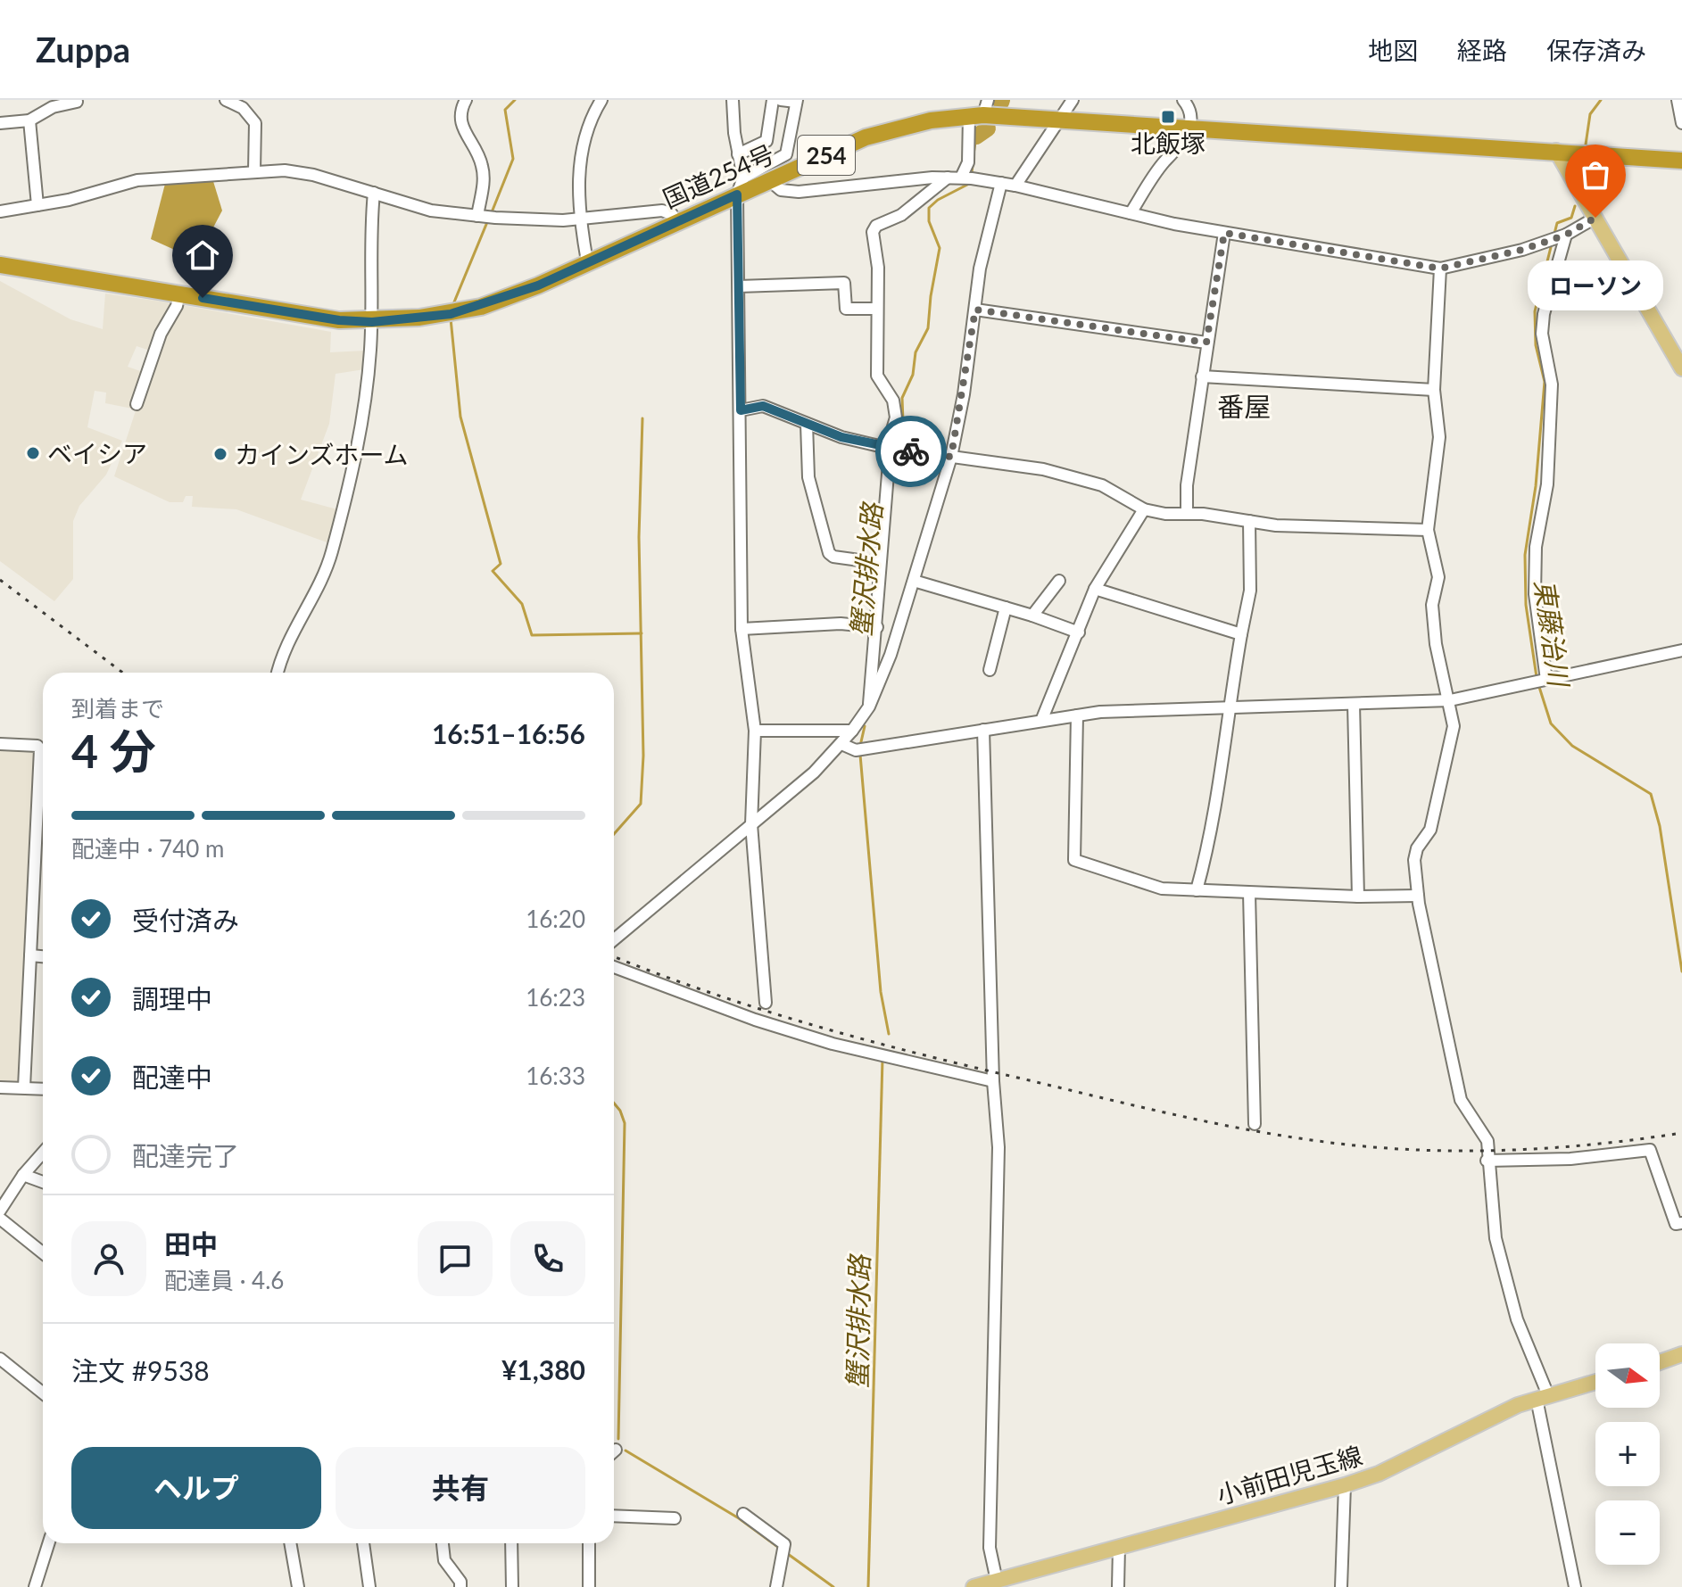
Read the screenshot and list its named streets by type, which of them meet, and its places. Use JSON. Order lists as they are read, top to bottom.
{
  "streets": {
    "highway": ["254", "国道254号"],
    "main road": ["小前田児玉線"]
  },
  "districts": ["番屋"],
  "water": ["蟹沢排水路", "東藤治川"],
  "places": {
    "transit": ["北飯塚"],
    "other": ["ローソン", "ベイシア", "カインズホーム"]
  },
  "north": "right",
  "page": {
    "header": "Zuppa",
    "nav": ["地図", "経路", "保存済み"],
    "bubble": "ローソン",
    "heading": ["4 分", "到着まで", "16:51–16:56"],
    "panel": [
      "田中",
      "配達員 · 4.6",
      "注文 #9538",
      "¥1,380"
    ],
    "bar": "配達中 · 740 m",
    "list": [
      ["受付済み", "16:20"],
      ["調理中", "16:23"],
      ["配達中", "16:33"],
      "配達完了"
    ],
    "map_buttons": ["+", "−"],
    "buttons": ["ヘルプ", "共有"]
  }
}
